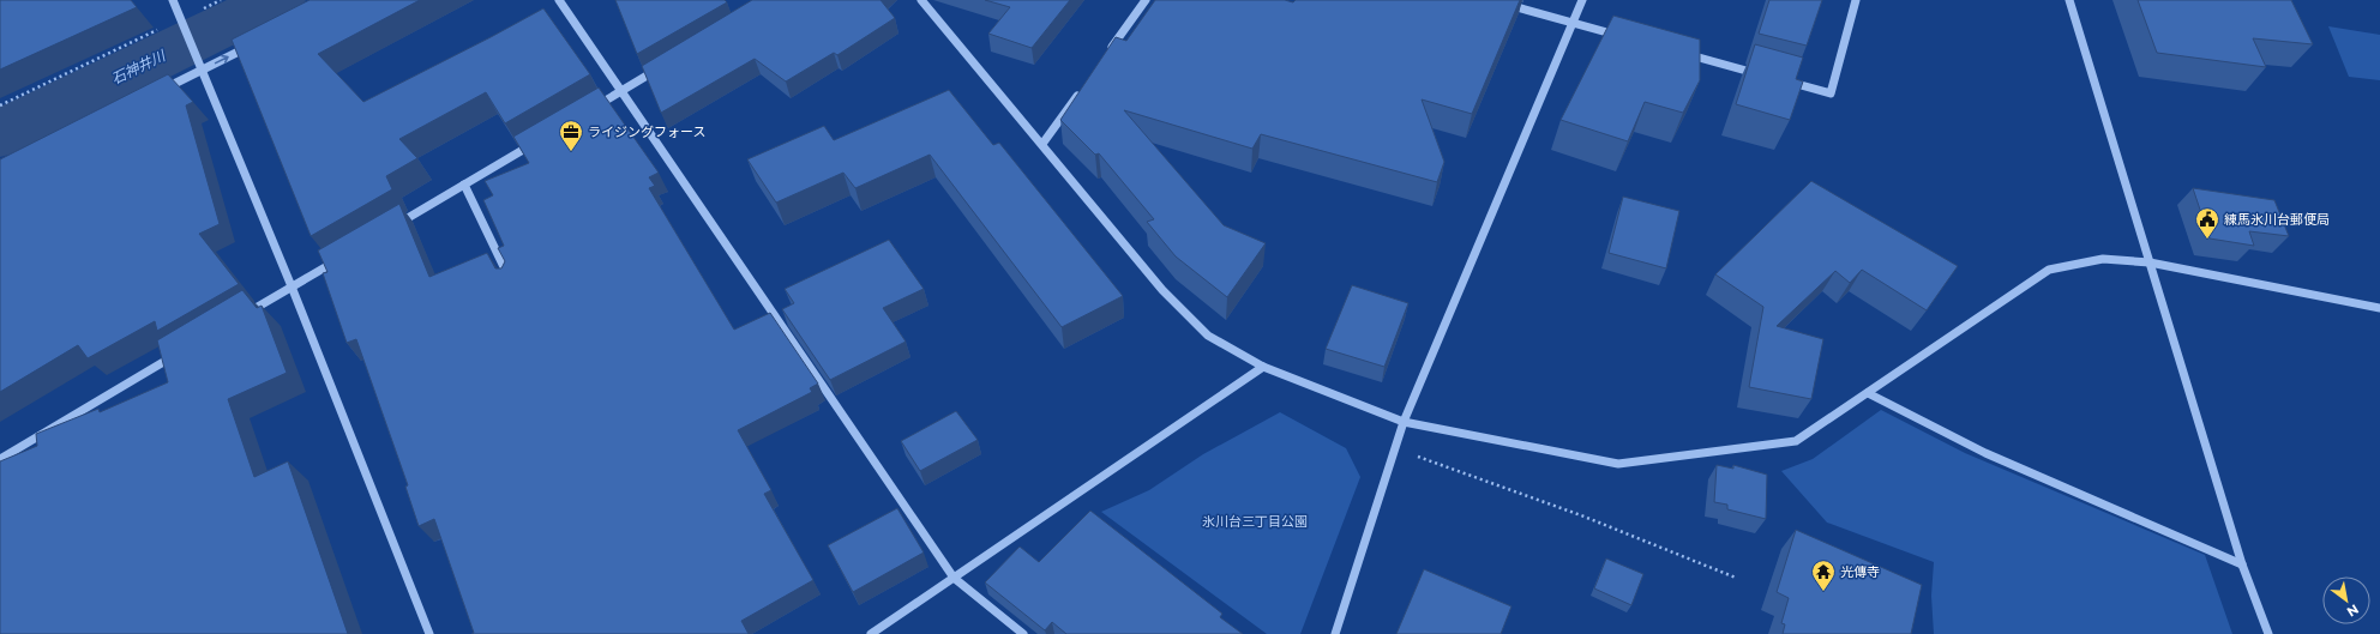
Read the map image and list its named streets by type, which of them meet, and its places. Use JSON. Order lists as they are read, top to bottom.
{
  "water": ["石神井川"],
  "parks": ["氷川台三丁目公園"],
  "places": {
    "office": ["ライジングフォース"],
    "public building": ["練馬氷川台郵便局"],
    "temple": ["光傳寺"]
  },
  "north": "bottom right"
}
